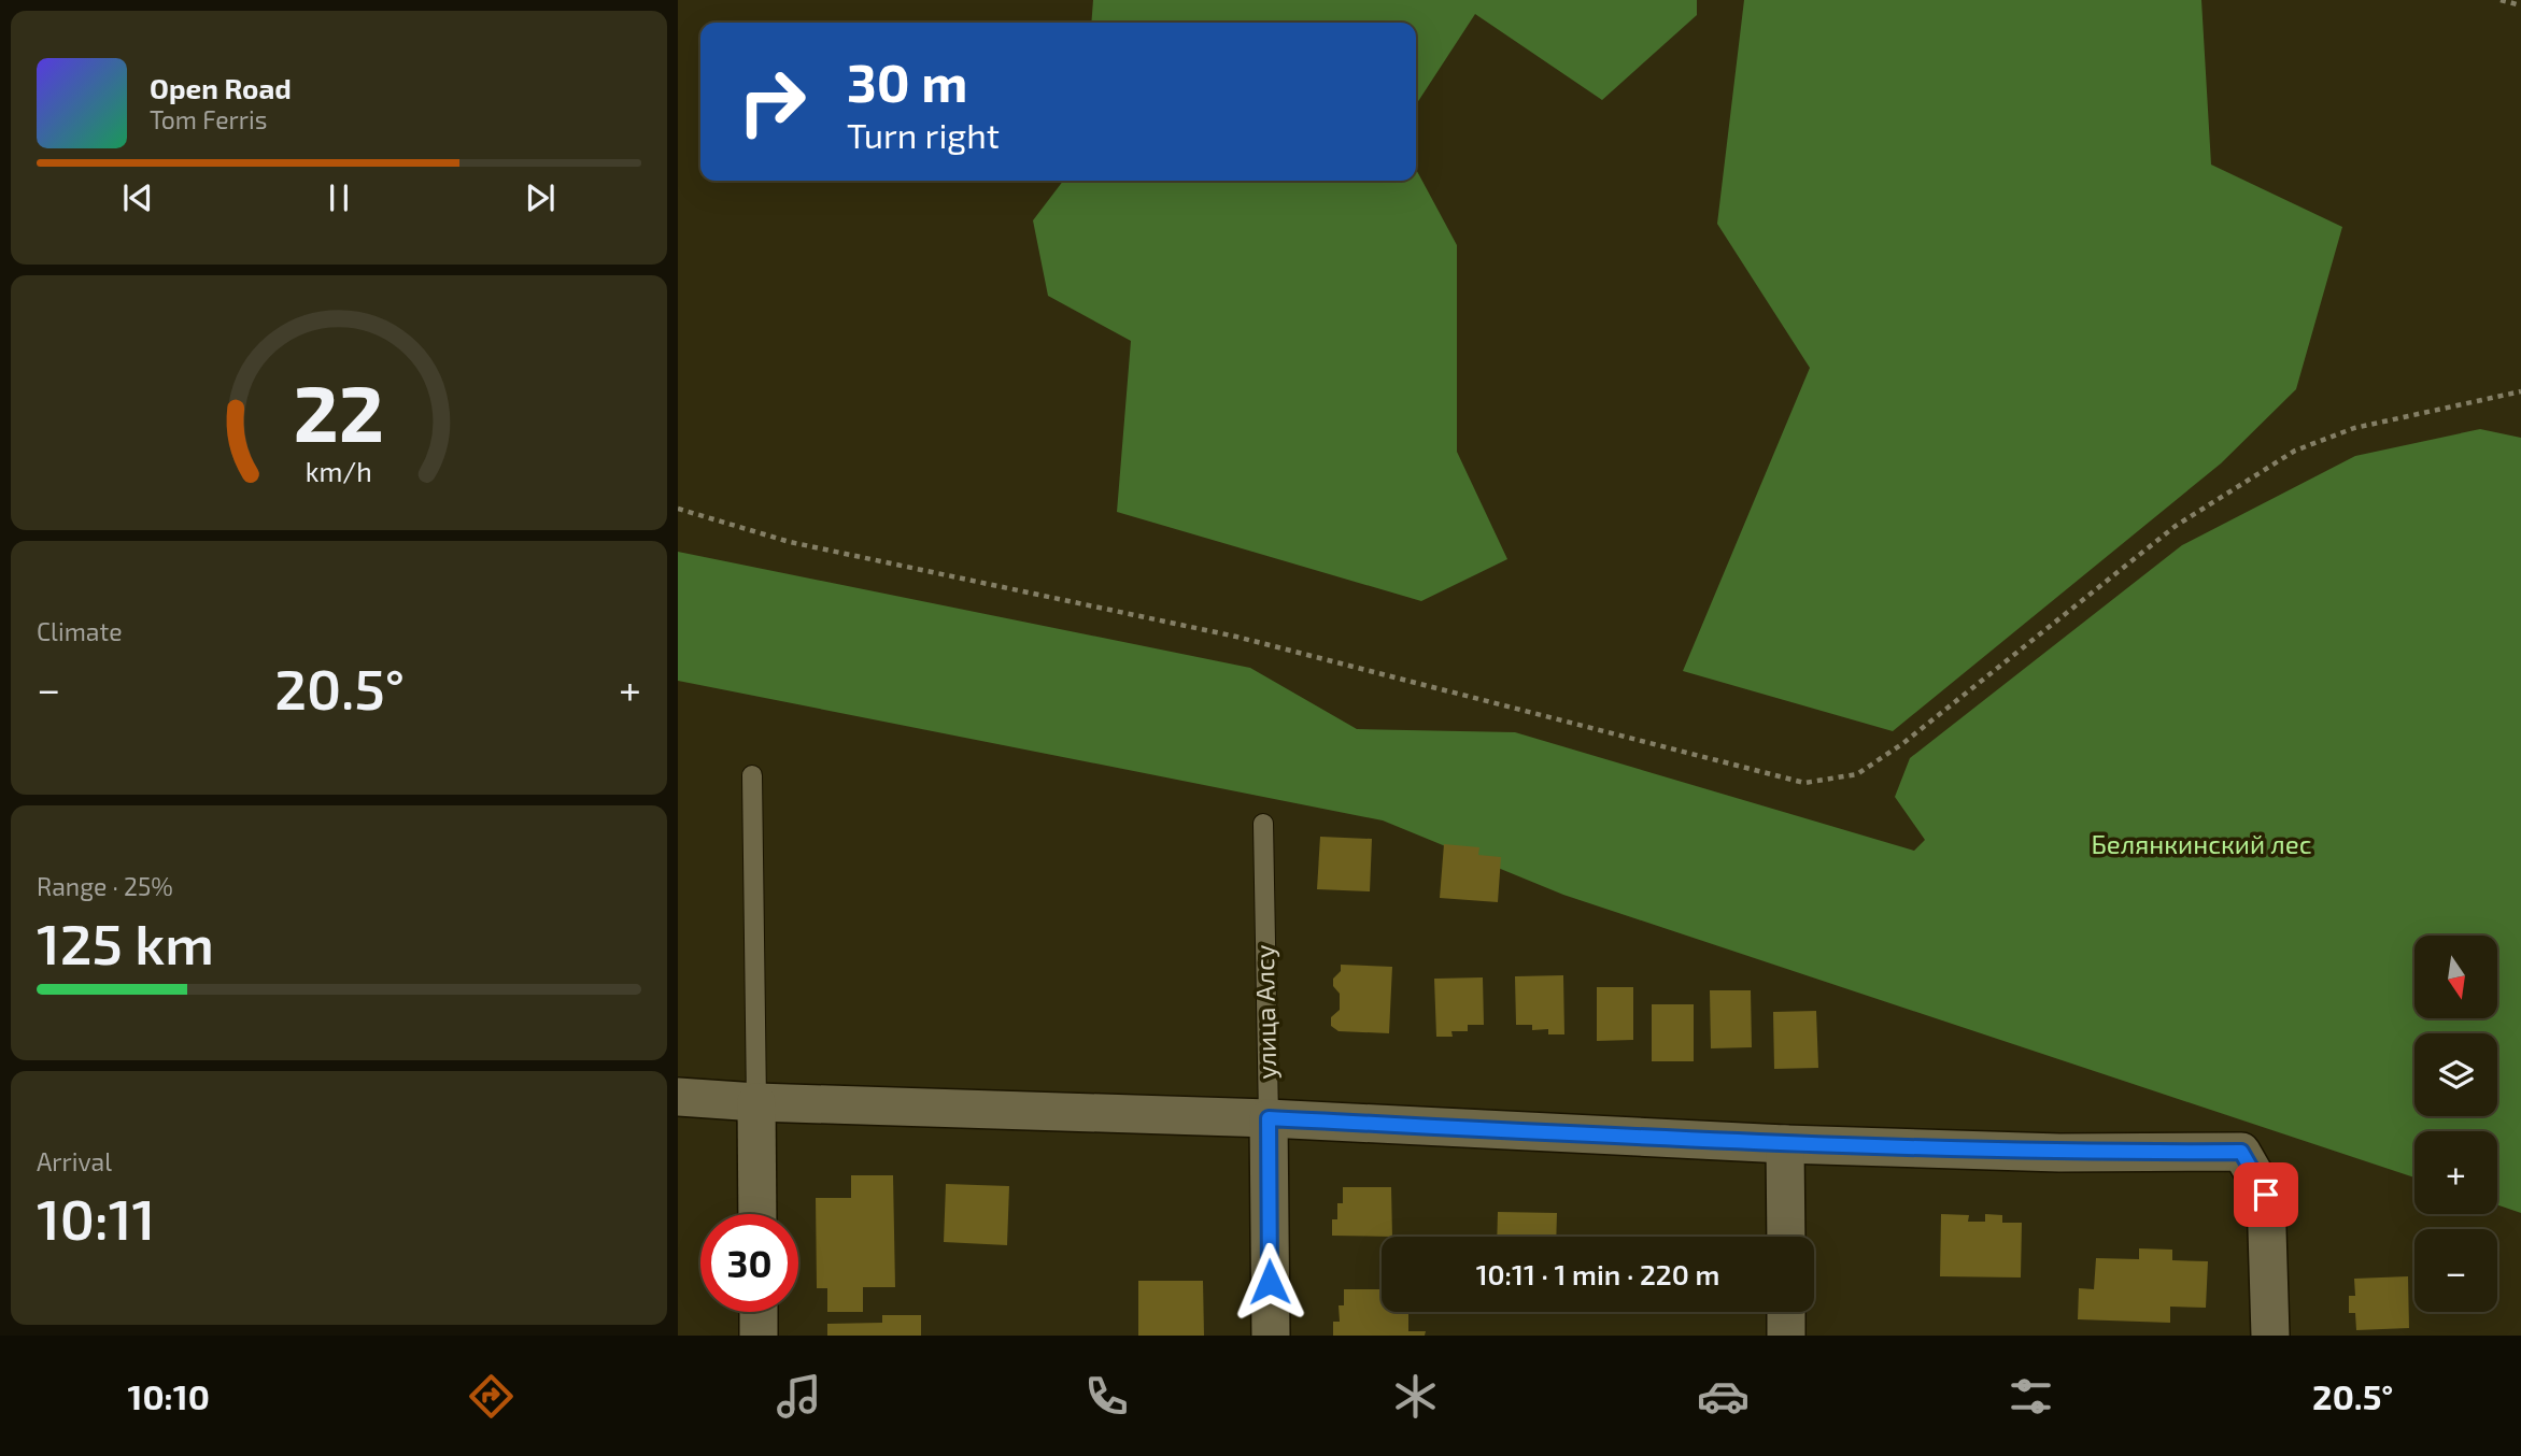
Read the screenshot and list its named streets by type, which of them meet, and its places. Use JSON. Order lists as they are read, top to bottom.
{
  "streets": {
    "street": ["улица Алсу"]
  },
  "parks": ["Белянкинский лес"],
  "north": "bottom",
  "page": {
    "turn": ["30 m", "Turn right"],
    "song": ["Open Road", "Tom Ferris"],
    "tile": [
      "Climate",
      ["Range · 25%", "125 km"],
      ["Arrival", "10:11"]
    ],
    "heat": ["−", "20.5°", "+"],
    "map_buttons": ["+", "−"],
    "limit": "30",
    "trip": "10:11 · 1 min · 220 m",
    "tabs": ["10:10", "20.5°"],
    "gauge": ["22", "km/h"]
  }
}
